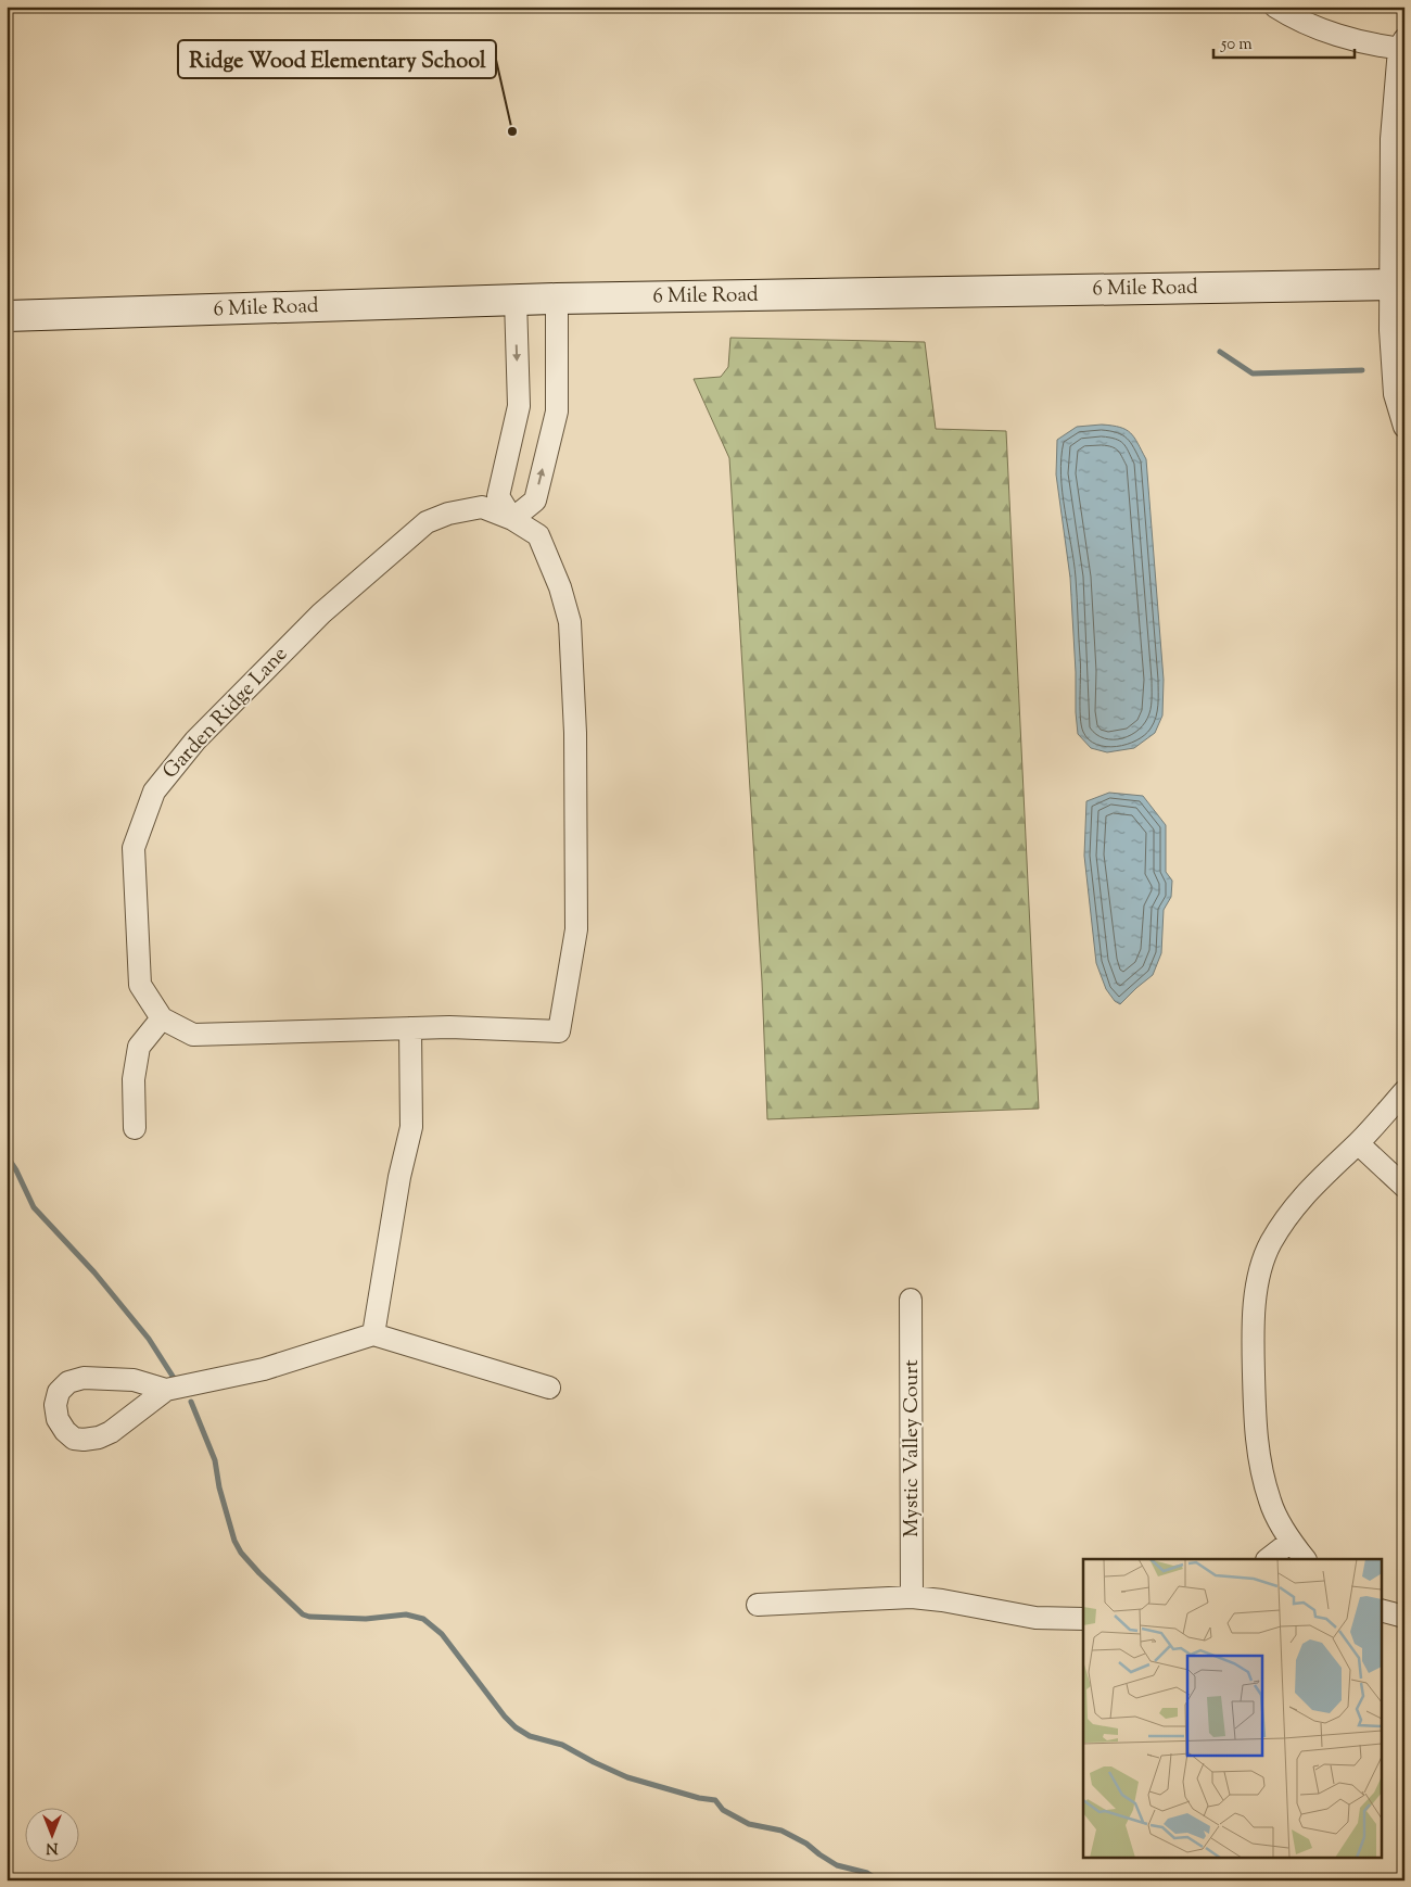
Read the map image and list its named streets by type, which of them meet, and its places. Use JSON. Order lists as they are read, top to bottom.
{
  "streets": {
    "street": ["6 Mile Road", "Garden Ridge Lane", "Mystic Valley Court"]
  },
  "places": ["Ridge Wood Elementary School"],
  "scale_bar": "50 m",
  "north": "bottom"
}
